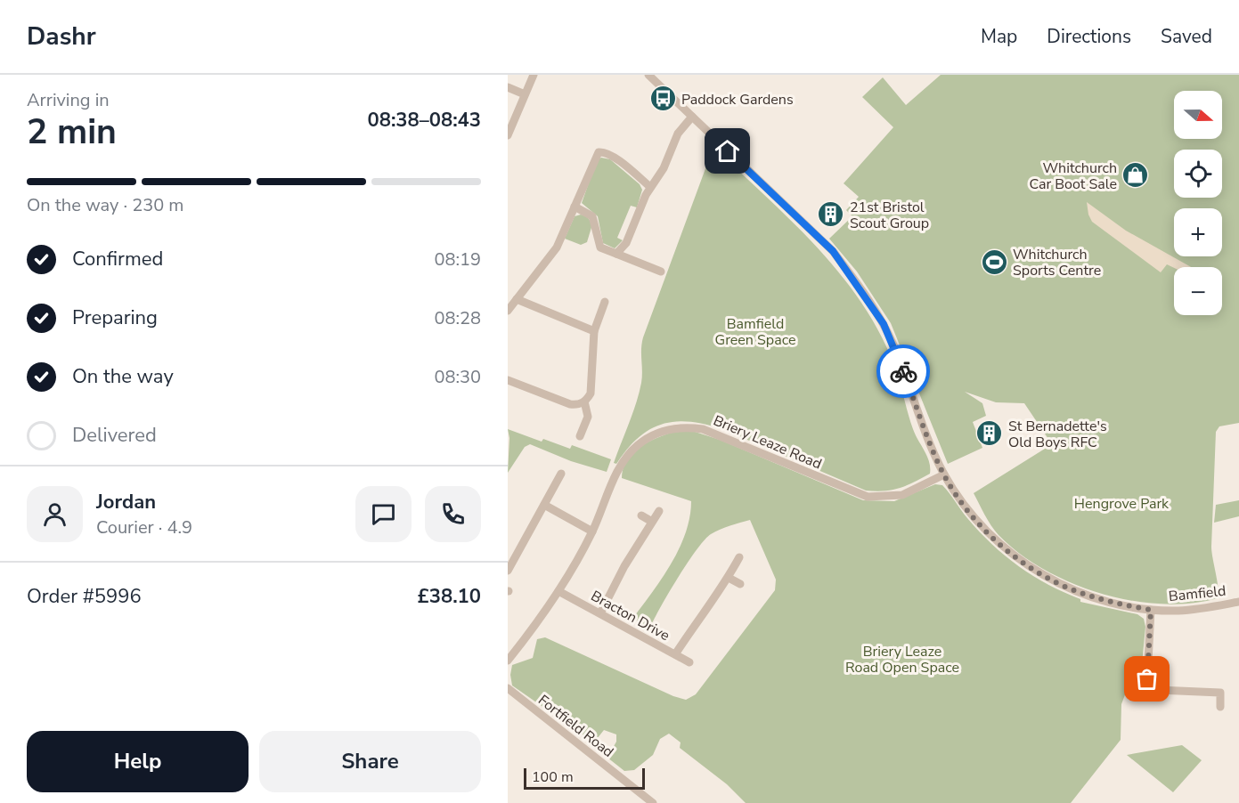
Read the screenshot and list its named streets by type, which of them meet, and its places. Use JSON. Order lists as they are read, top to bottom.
{
  "streets": {
    "street": [
      "Briery Leaze Road",
      "Bamfield",
      "Bracton Drive",
      "Fortfield Road"
    ]
  },
  "crossings": [
    ["Briery Leaze Road", "Bamfield"],
    ["Briery Leaze Road", "Bracton Drive"]
  ],
  "parks": ["Bamfield Green Space", "Hengrove Park", "Briery Leaze Road Open Space"],
  "places": {
    "bus stop": ["Paddock Gardens"],
    "shop": ["Whitchurch Car Boot Sale"],
    "building": ["21st Bristol Scout Group", "St Bernadette's Old Boys RFC"],
    "sports": ["Whitchurch Sports Centre"]
  },
  "scale_bar": "100 m",
  "north": "right",
  "page": {
    "header": "Dashr",
    "nav": ["Map", "Directions", "Saved"],
    "heading": ["2 min", "Arriving in", "08:38–08:43"],
    "panel": [
      "Jordan",
      "Courier · 4.9",
      "Order #5996",
      "£38.10"
    ],
    "map_buttons": ["+", "−"],
    "bar": "On the way · 230 m",
    "list": [
      ["Confirmed", "08:19"],
      ["Preparing", "08:28"],
      ["On the way", "08:30"],
      "Delivered"
    ],
    "buttons": ["Help", "Share"],
    "scale": "100 m"
  }
}
